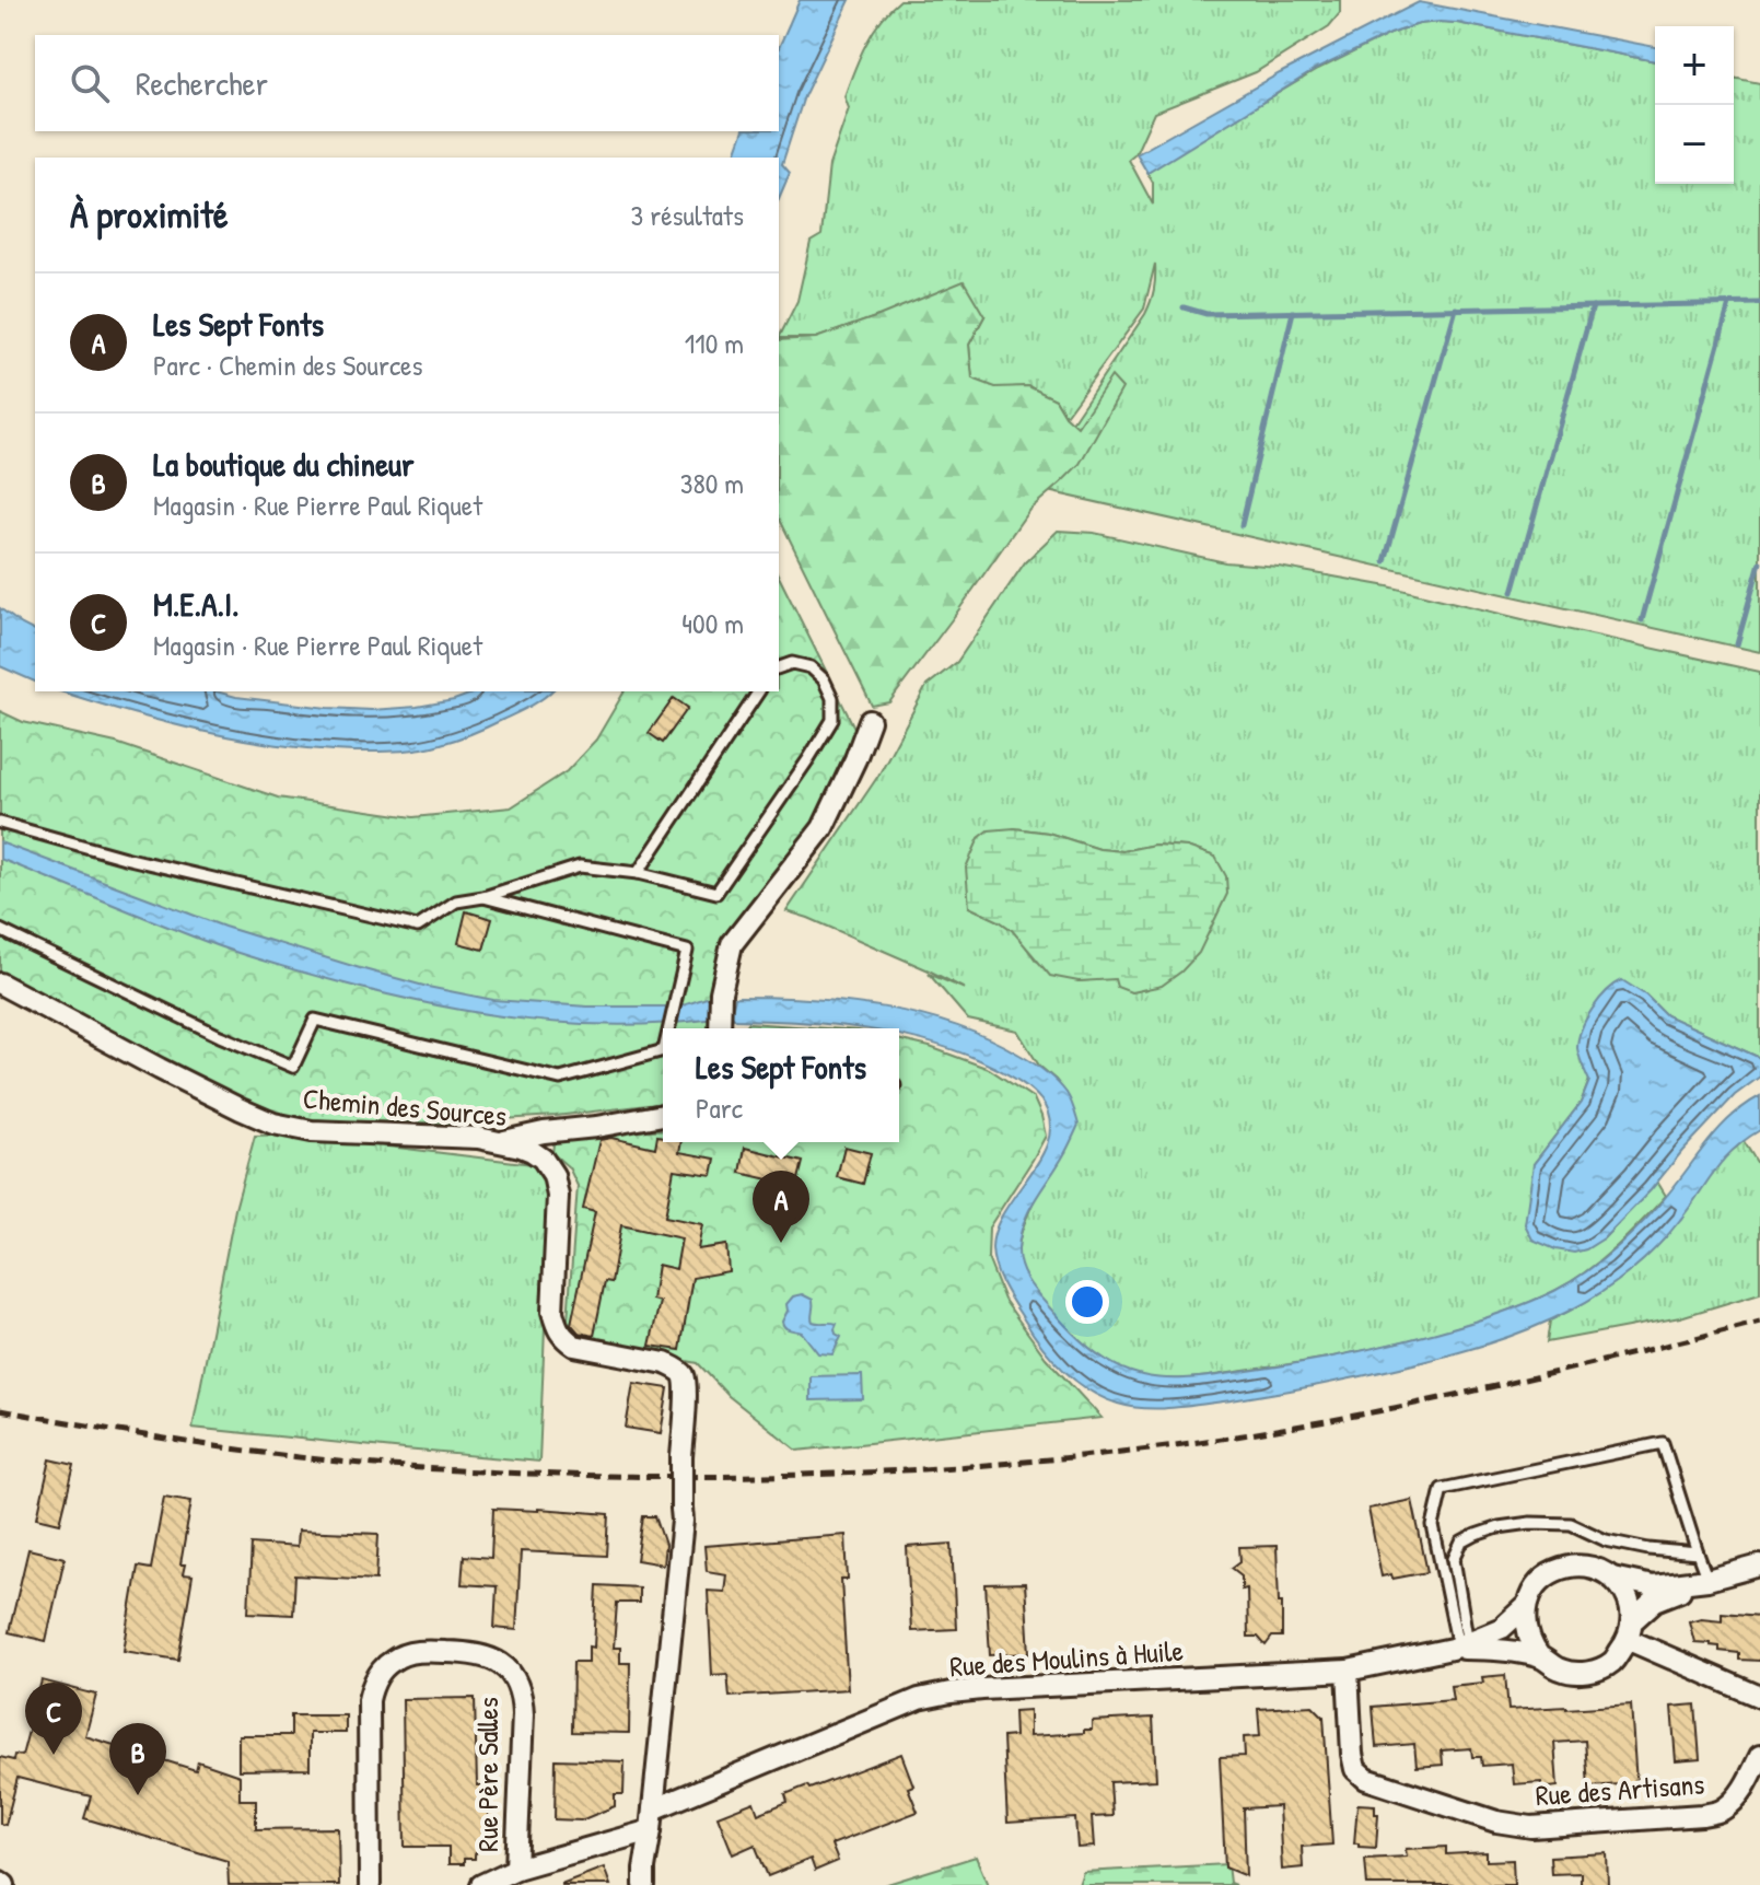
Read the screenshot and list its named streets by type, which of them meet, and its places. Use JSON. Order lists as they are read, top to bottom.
{
  "streets": {
    "street": [
      "Chemin des Sources",
      "Rue des Moulins à Huile",
      "Rue Père Salles",
      "Rue des Artisans"
    ]
  },
  "crossings": [
    ["Chemin des Sources", "Rue des Moulins à Huile"],
    ["Rue des Moulins à Huile", "Rue des Artisans"]
  ],
  "page": {
    "map_buttons": ["+", "−"],
    "search": "Rechercher",
    "heading": ["À proximité", "3 résultats"],
    "list": [
      {
        "mark": "A",
        "name": "Les Sept Fonts",
        "note": "Parc · Chemin des Sources",
        "value": "110 m"
      },
      {
        "mark": "B",
        "name": "La boutique du chineur",
        "note": "Magasin · Rue Pierre Paul Riquet",
        "value": "380 m"
      },
      {
        "mark": "C",
        "name": "M.E.A.I.",
        "note": "Magasin · Rue Pierre Paul Riquet",
        "value": "400 m"
      }
    ],
    "popup": ["Les Sept Fonts", "Parc"],
    "pins": ["A", "C", "B"]
  }
}
